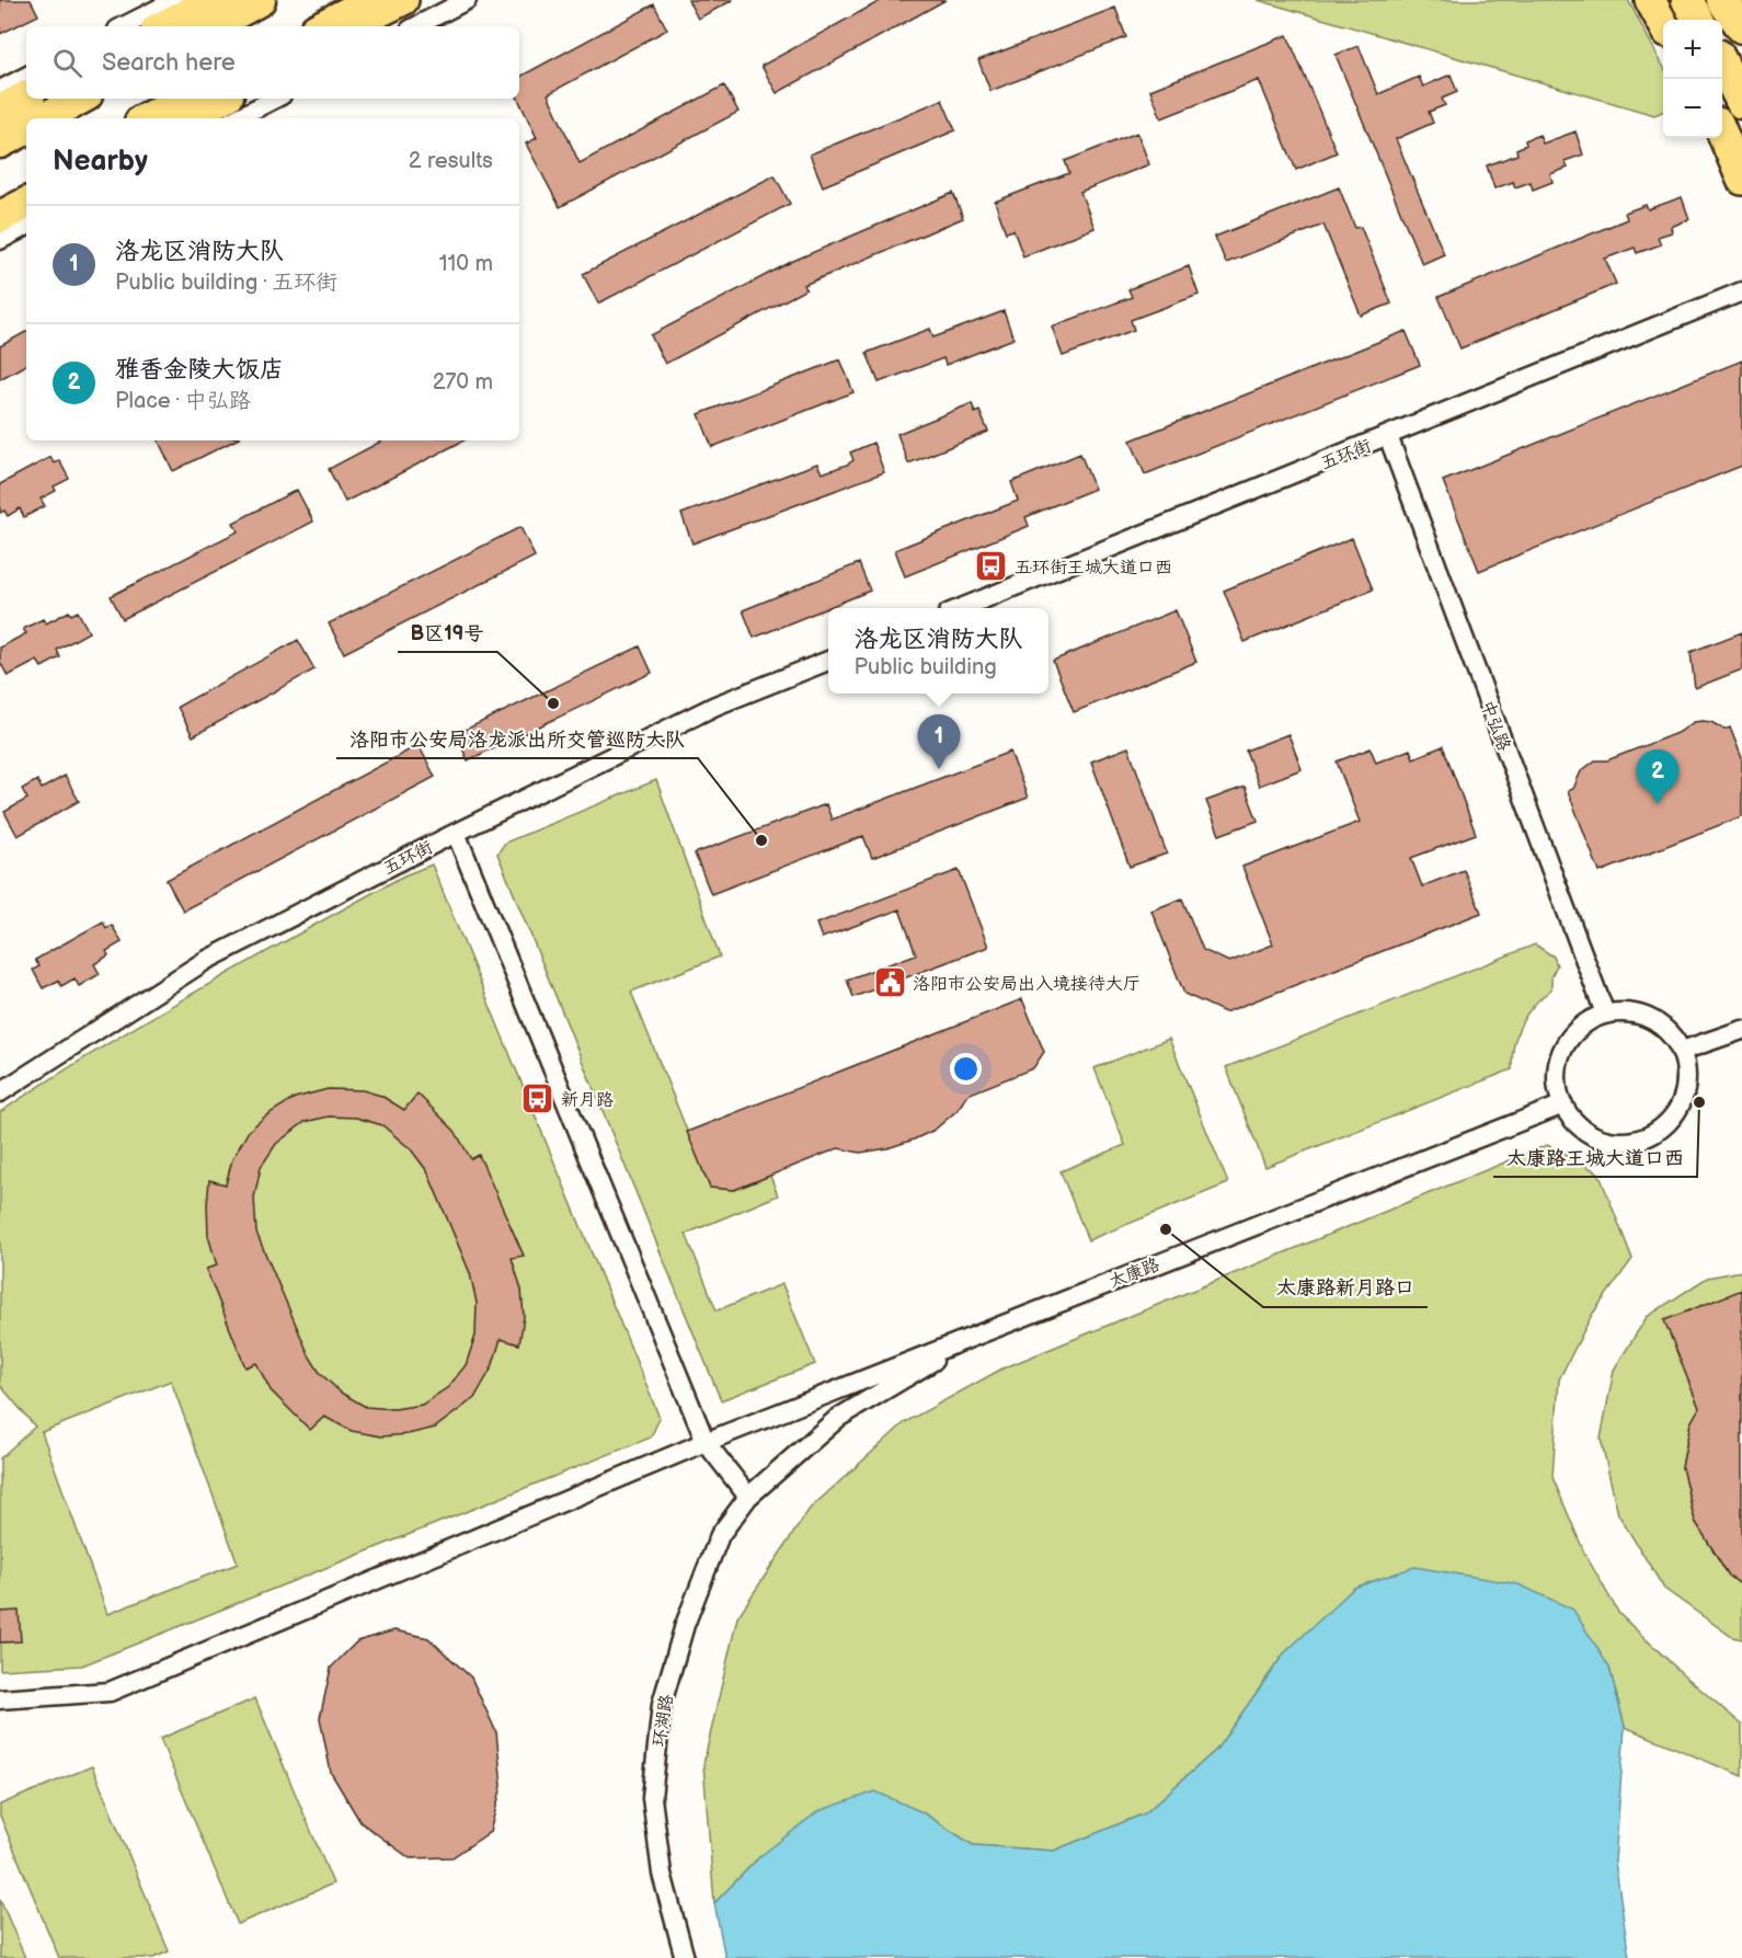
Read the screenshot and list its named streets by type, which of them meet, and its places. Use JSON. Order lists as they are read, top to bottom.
{
  "streets": {
    "street": [
      "五环街",
      "中弘路",
      "太康路",
      "环湖路"
    ]
  },
  "crossings": [
    ["五环街", "中弘路"],
    ["中弘路", "太康路"],
    ["太康路", "环湖路"]
  ],
  "places": {
    "bus stop": ["五环街王城大道口西", "新月路"],
    "other": [
      "B区19号",
      "洛阳市公安局洛龙派出所交管巡防大队",
      "太康路王城大道口西",
      "太康路新月路口"
    ],
    "public building": ["洛阳市公安局出入境接待大厅"]
  },
  "page": {
    "map_buttons": ["+", "−"],
    "search": "Search here",
    "heading": ["Nearby", "2 results"],
    "list": [
      {
        "mark": "1",
        "name": "洛龙区消防大队",
        "note": "Public building · 五环街",
        "value": "110 m"
      },
      {
        "mark": "2",
        "name": "雅香金陵大饭店",
        "note": "Place · 中弘路",
        "value": "270 m"
      }
    ],
    "popup": ["洛龙区消防大队", "Public building"],
    "pins": ["1", "2"]
  }
}
